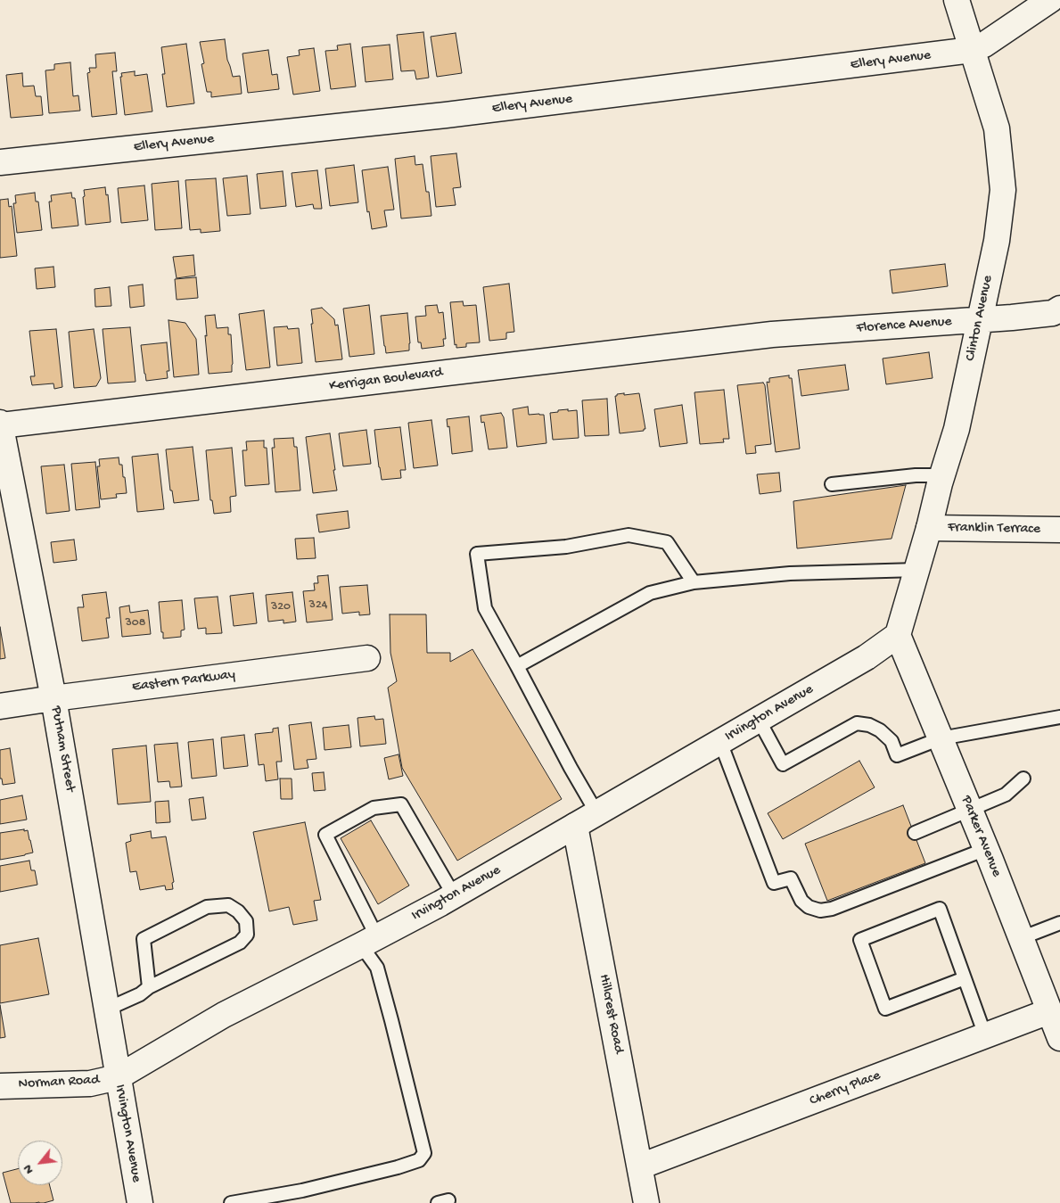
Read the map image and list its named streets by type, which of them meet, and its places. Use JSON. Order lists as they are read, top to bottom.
{
  "streets": {
    "street": [
      "Ellery Avenue",
      "Clinton Avenue",
      "Florence Avenue",
      "Kerrigan Boulevard",
      "Franklin Terrace",
      "Eastern Parkway",
      "Irvington Avenue",
      "Putnam Street",
      "Parker Avenue",
      "Hillcrest Road",
      "Norman Road",
      "Cherry Place"
    ]
  },
  "crossings": [
    ["Ellery Avenue", "Clinton Avenue"],
    ["Clinton Avenue", "Florence Avenue"],
    ["Clinton Avenue", "Franklin Terrace"],
    ["Clinton Avenue", "Irvington Avenue"],
    ["Clinton Avenue", "Parker Avenue"],
    ["Florence Avenue", "Kerrigan Boulevard"],
    ["Kerrigan Boulevard", "Putnam Street"],
    ["Eastern Parkway", "Putnam Street"],
    ["Irvington Avenue", "Putnam Street"],
    ["Irvington Avenue", "Parker Avenue"],
    ["Irvington Avenue", "Hillcrest Road"],
    ["Irvington Avenue", "Norman Road"],
    ["Putnam Street", "Norman Road"],
    ["Parker Avenue", "Cherry Place"],
    ["Hillcrest Road", "Cherry Place"]
  ],
  "house_numbers": ["324", "320", "308"],
  "north": "bottom left"
}
